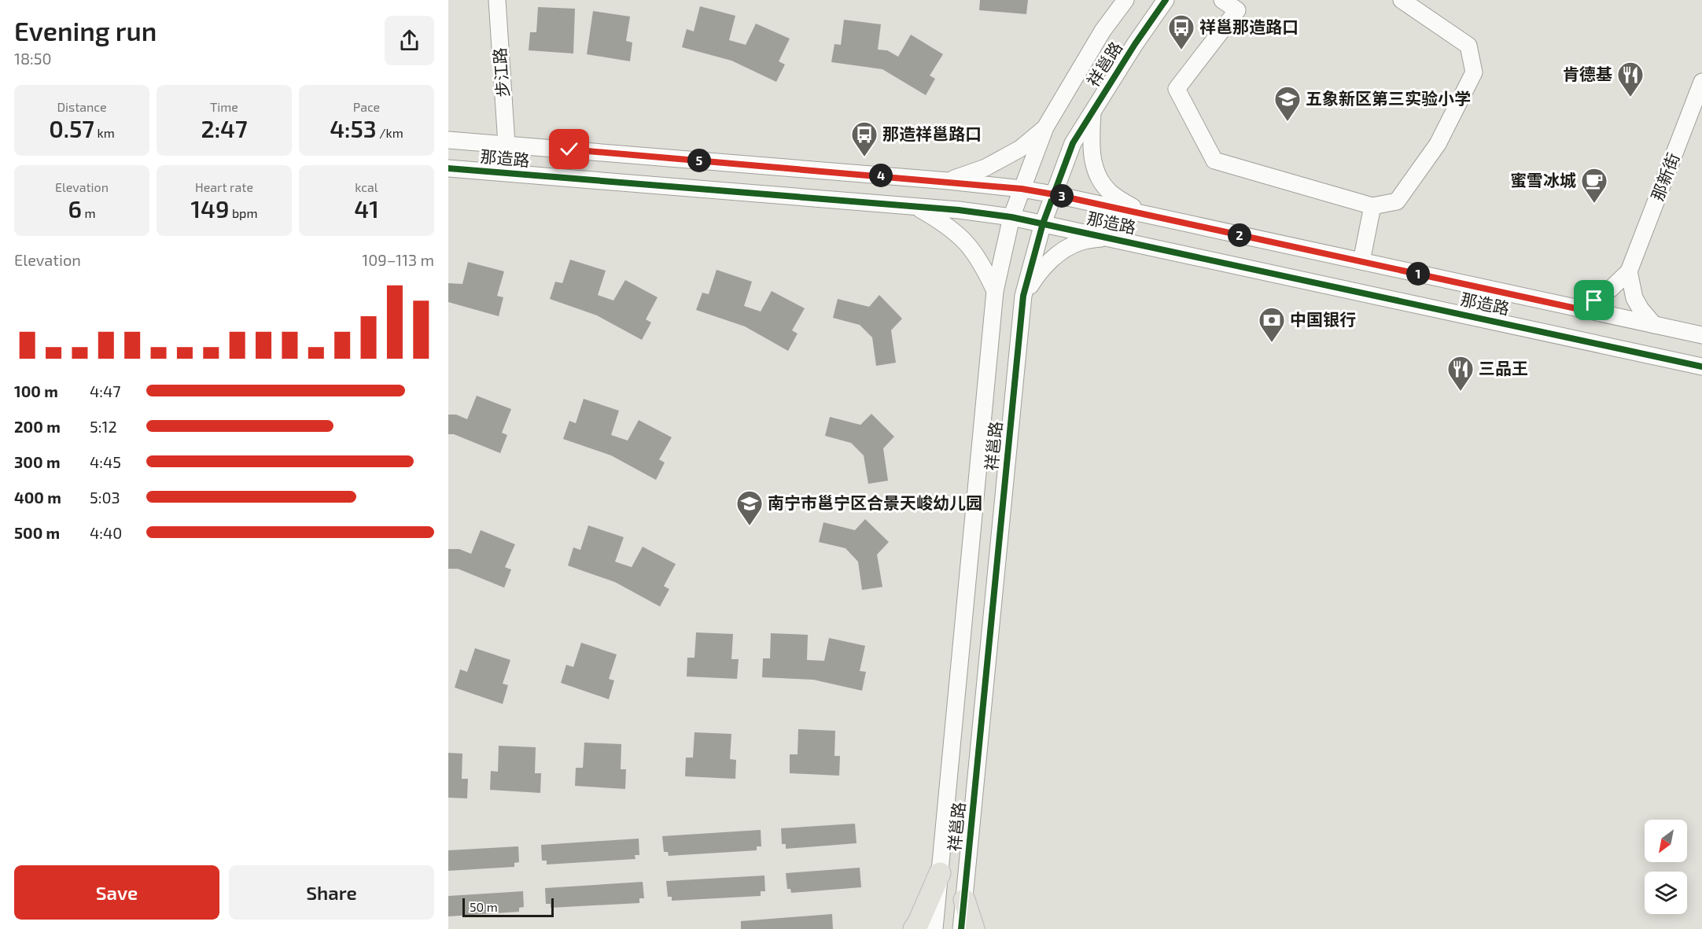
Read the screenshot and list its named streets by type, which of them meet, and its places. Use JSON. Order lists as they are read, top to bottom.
{
  "streets": {
    "street": [
      "祥邕路",
      "步江路",
      "那造路",
      "那新街"
    ]
  },
  "crossings": [
    ["祥邕路", "那造路"],
    ["步江路", "那造路"]
  ],
  "places": {
    "bus stop": ["祥邕那造路口", "那造祥邕路口"],
    "restaurant": ["肯德基", "三品王"],
    "school or university": ["五象新区第三实验小学", "南宁市邕宁区合景天峻幼儿园"],
    "cafe": ["蜜雪冰城"],
    "bank": ["中国银行"]
  },
  "scale_bar": "50 m",
  "north": "bottom left",
  "page": {
    "heading": ["Evening run", "18:50"],
    "stats": [
      ["Distance", "0.57 km"],
      ["Time", "2:47"],
      ["Pace", "4:53 /km"],
      ["Elevation", "6 m"],
      ["Heart rate", "149 bpm"],
      ["kcal", "41"]
    ],
    "pins": [
      "5",
      "4",
      "3",
      "2",
      "1"
    ],
    "chart": ["Elevation", "109–113 m"],
    "list": [
      {
        "name": "100 m",
        "note": "4:47"
      },
      {
        "name": "200 m",
        "note": "5:12"
      },
      {
        "name": "300 m",
        "note": "4:45"
      },
      {
        "name": "400 m",
        "note": "5:03"
      },
      {
        "name": "500 m",
        "note": "4:40"
      }
    ],
    "buttons": ["Save", "Share"],
    "scale": "50 m"
  }
}
